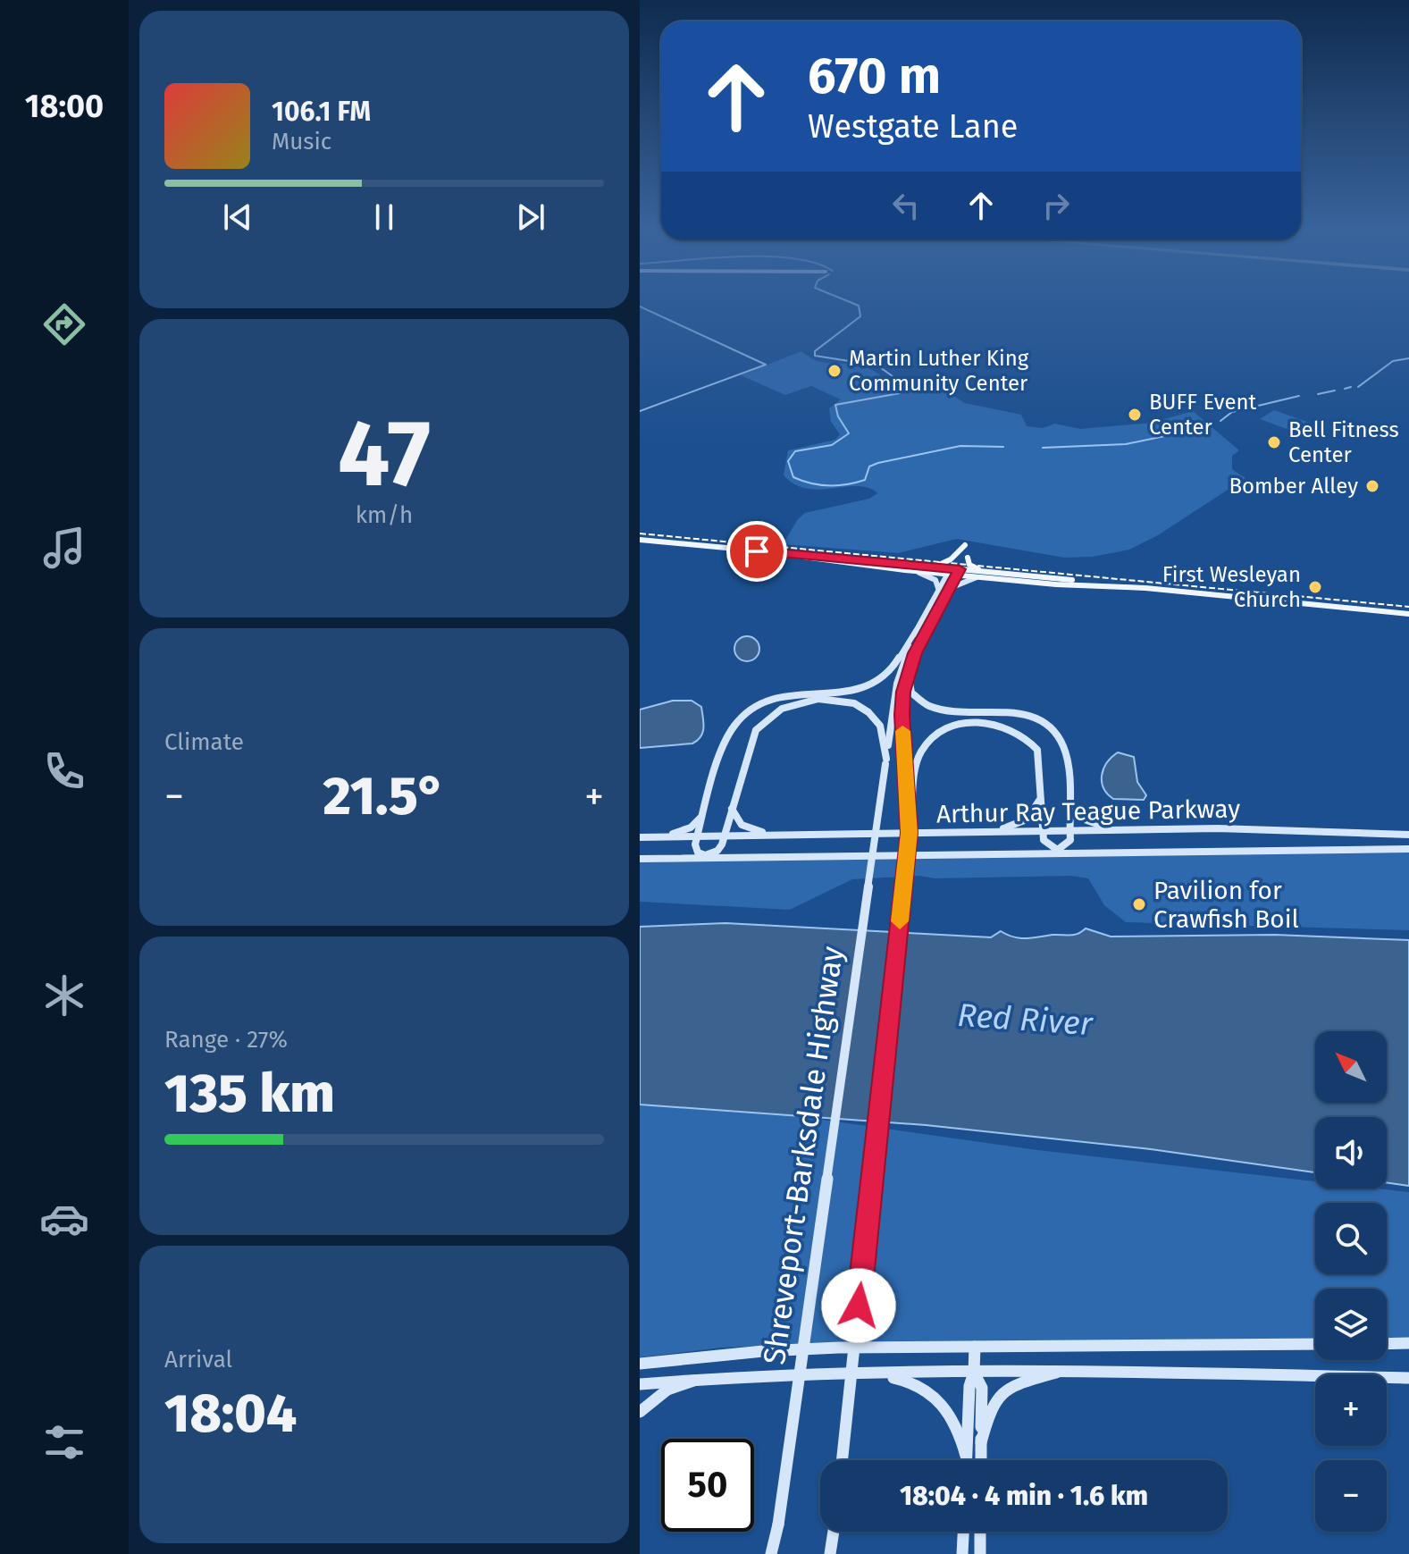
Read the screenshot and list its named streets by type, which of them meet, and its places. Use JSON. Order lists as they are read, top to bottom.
{
  "streets": {
    "main road": ["Arthur Ray Teague Parkway", "Shreveport-Barksdale Highway"]
  },
  "water": ["Red River"],
  "places": [
    "Martin Luther King Community Center",
    "BUFF Event Center",
    "Bell Fitness Center",
    "Bomber Alley",
    "First Wesleyan Church",
    "Pavilion for Crawfish Boil"
  ],
  "north": "top left",
  "page": {
    "tabs": "18:00",
    "turn": ["670 m", "Westgate Lane"],
    "song": ["106.1 FM", "Music"],
    "tile": [
      ["47", "km/h"],
      "Climate",
      ["Range · 27%", "135 km"],
      ["Arrival", "18:04"]
    ],
    "heat": ["−", "21.5°", "+"],
    "map_buttons": ["+", "−"],
    "limit": "50",
    "trip": "18:04 · 4 min · 1.6 km"
  }
}
